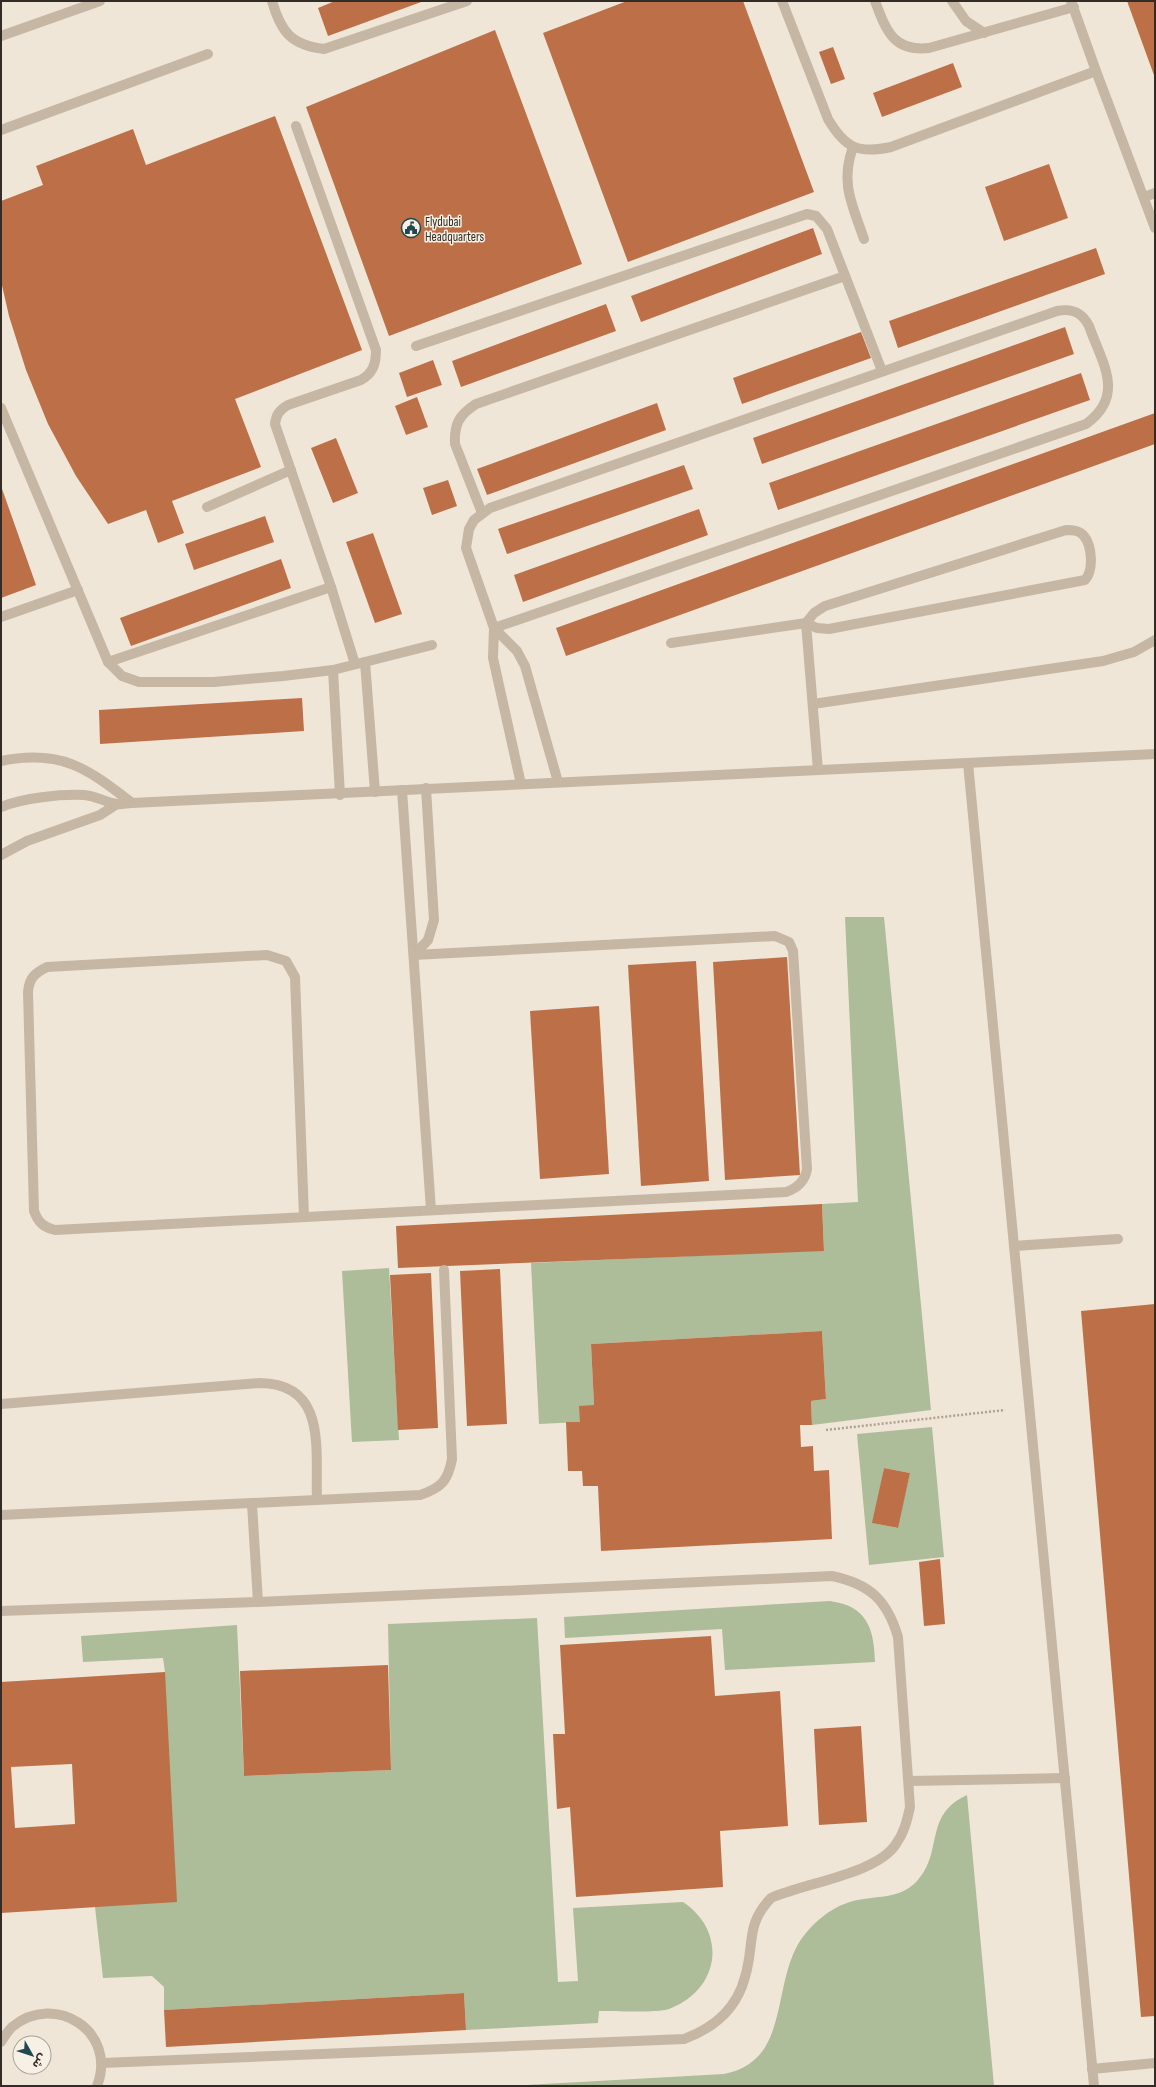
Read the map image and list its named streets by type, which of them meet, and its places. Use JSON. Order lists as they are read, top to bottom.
{
  "places": {
    "public building": ["Flydubai Headquarters"]
  },
  "north": "bottom right"
}
